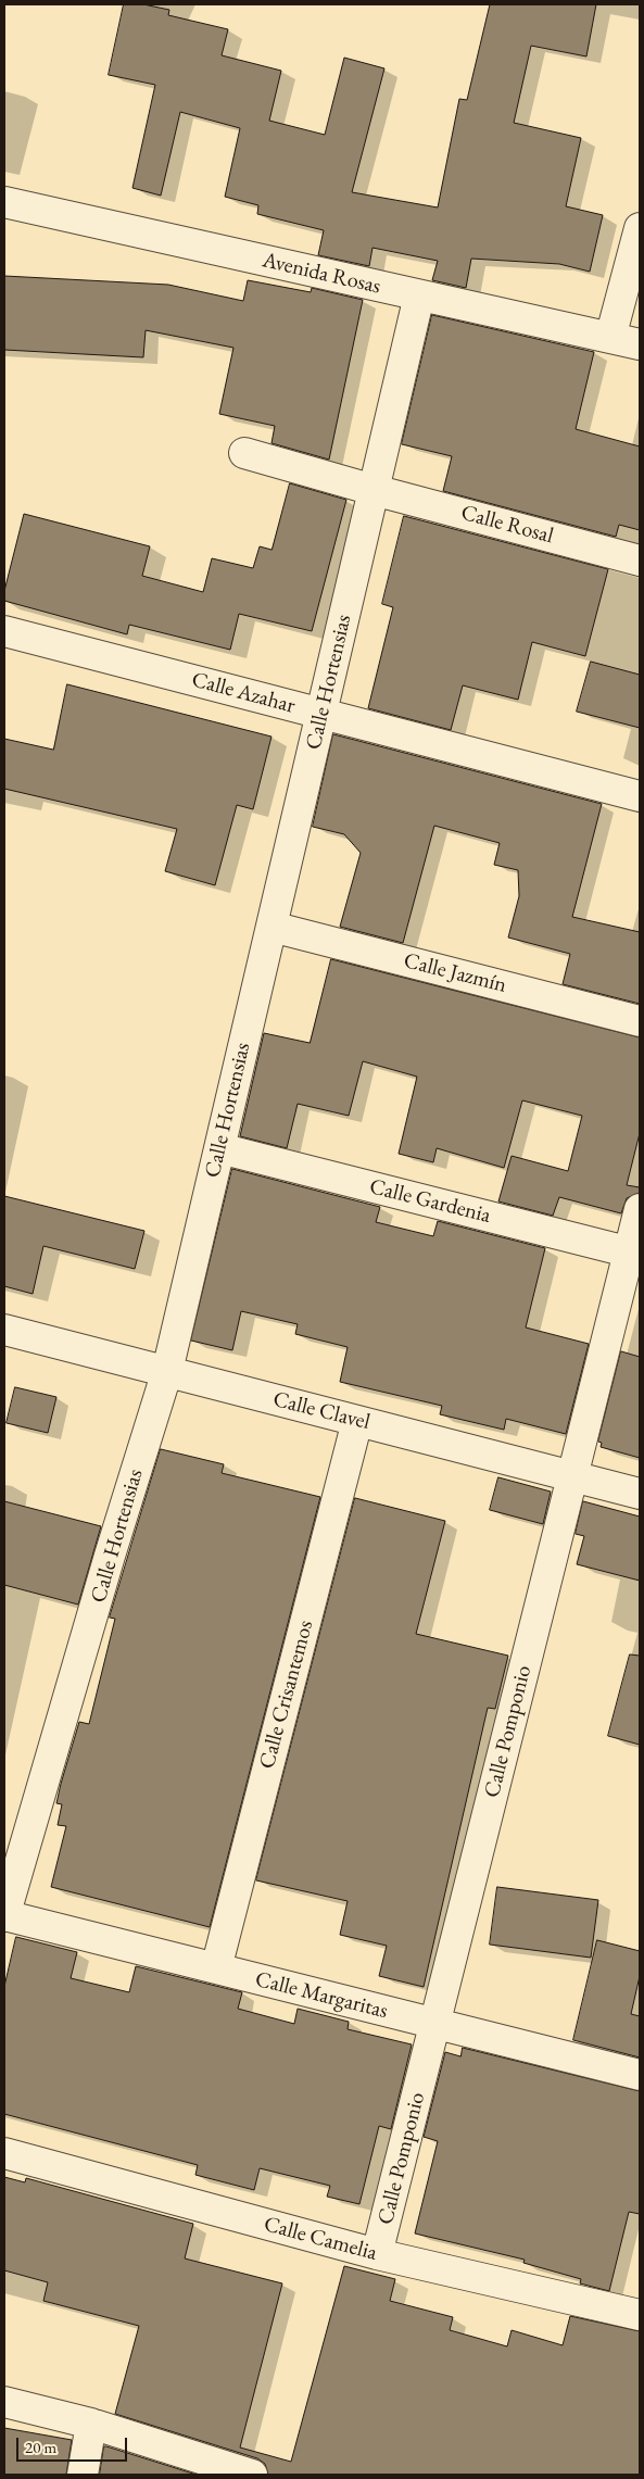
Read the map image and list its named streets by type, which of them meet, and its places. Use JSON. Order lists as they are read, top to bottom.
{
  "streets": {
    "street": [
      "Avenida Rosas",
      "Calle Rosal",
      "Calle Hortensias",
      "Calle Azahar",
      "Calle Jazmín",
      "Calle Gardenia",
      "Calle Clavel",
      "Calle Crisantemos",
      "Calle Pomponio",
      "Calle Margaritas",
      "Calle Camelia"
    ]
  },
  "crossings": [
    ["Avenida Rosas", "Calle Hortensias"],
    ["Calle Rosal", "Calle Hortensias"],
    ["Calle Hortensias", "Calle Azahar"],
    ["Calle Hortensias", "Calle Jazmín"],
    ["Calle Hortensias", "Calle Gardenia"],
    ["Calle Hortensias", "Calle Clavel"],
    ["Calle Hortensias", "Calle Margaritas"],
    ["Calle Gardenia", "Calle Pomponio"],
    ["Calle Clavel", "Calle Crisantemos"],
    ["Calle Clavel", "Calle Pomponio"],
    ["Calle Crisantemos", "Calle Margaritas"],
    ["Calle Pomponio", "Calle Margaritas"],
    ["Calle Pomponio", "Calle Camelia"]
  ],
  "scale_bar": "20 m"
}
